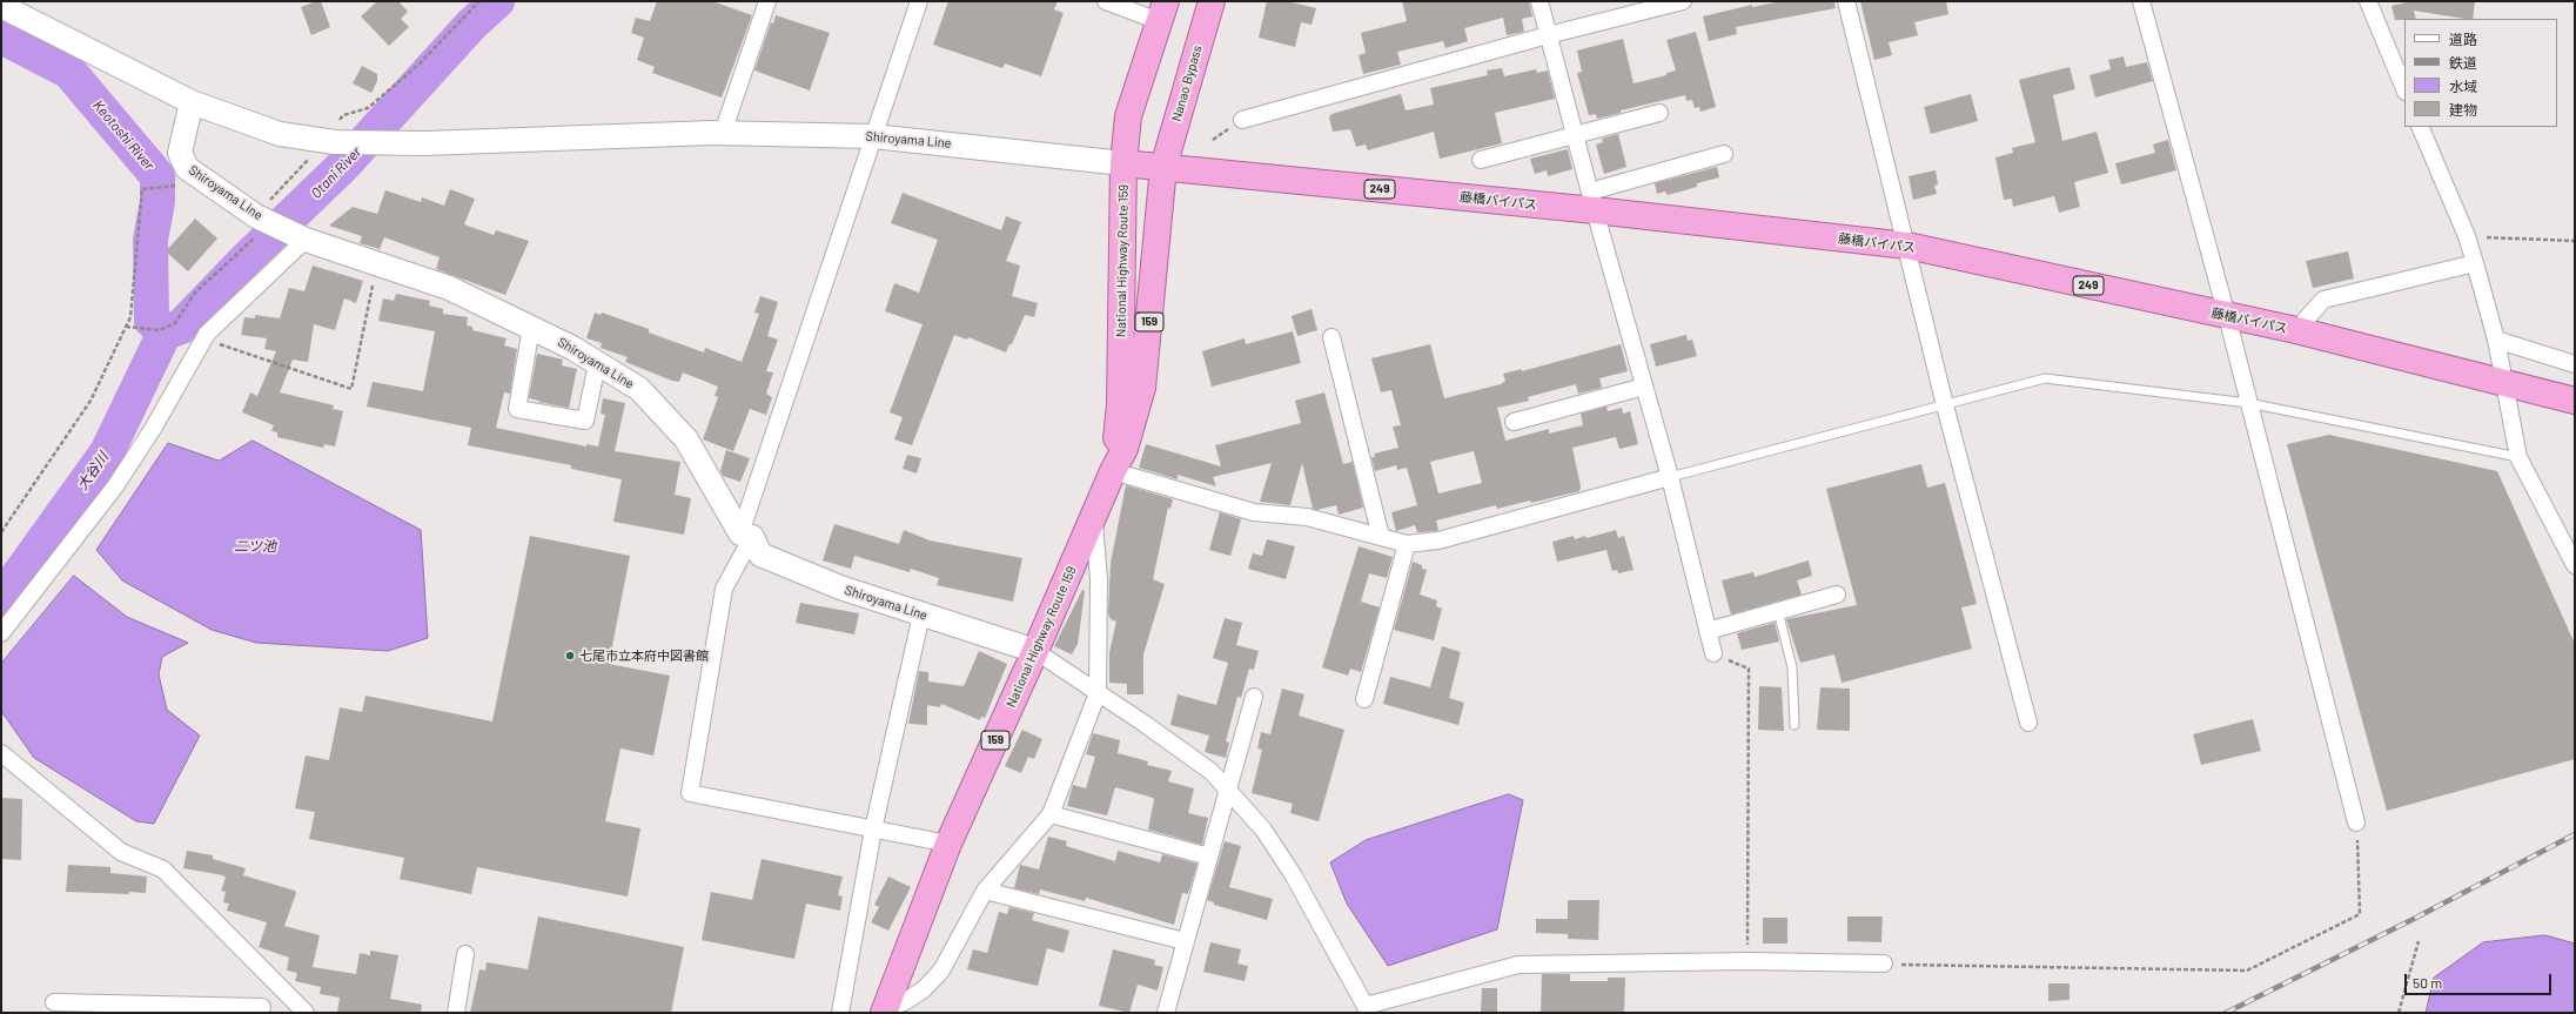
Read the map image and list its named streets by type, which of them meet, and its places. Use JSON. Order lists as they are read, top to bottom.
{
  "streets": {
    "highway": [
      "Nanao Bypass",
      "249",
      "藤橋バイパス",
      "National Highway Route 159",
      "159"
    ],
    "main road": ["Shiroyama Line"]
  },
  "crossings": [
    ["Nanao Bypass", "249"],
    ["Nanao Bypass", "藤橋バイパス"],
    ["Nanao Bypass", "National Highway Route 159"],
    ["Shiroyama Line", "249"],
    ["Shiroyama Line", "National Highway Route 159"],
    ["Shiroyama Line", "159"],
    ["249", "藤橋バイパス"],
    ["249", "National Highway Route 159"],
    ["249", "159"],
    ["藤橋バイパス", "National Highway Route 159"],
    ["National Highway Route 159", "159"]
  ],
  "water": [
    "Keotoshi River",
    "Otani River",
    "大谷川",
    "二ツ池"
  ],
  "places": ["七尾市立本府中図書館"],
  "legend": [
    "道路",
    "鉄道",
    "水域",
    "建物"
  ],
  "scale_bar": "50 m"
}
